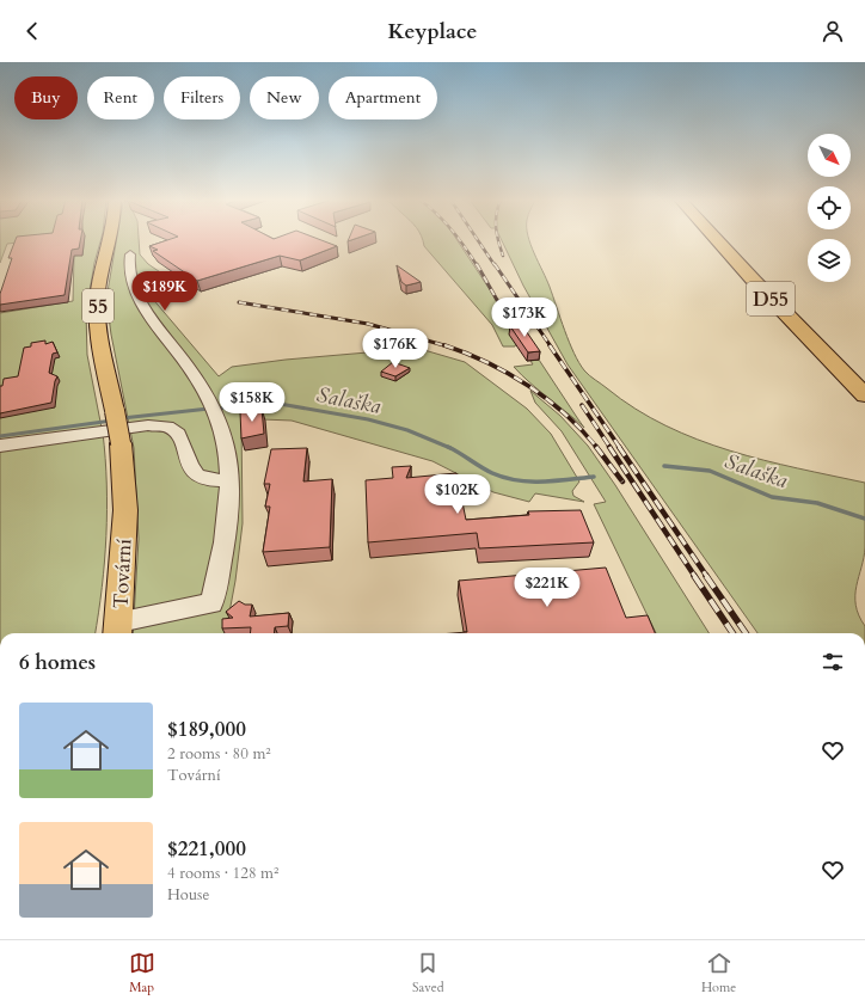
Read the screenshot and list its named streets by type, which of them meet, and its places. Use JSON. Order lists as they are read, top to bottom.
{
  "streets": {
    "highway": ["D55"],
    "main road": ["55", "Tovární"]
  },
  "water": ["Salaška"],
  "north": "bottom right",
  "page": {
    "header": "Keyplace",
    "chip": [
      "Buy",
      "Rent",
      "Filters",
      "New",
      "Apartment"
    ],
    "price": [
      "$189K",
      "$173K",
      "$176K",
      "$158K",
      "$102K",
      "$221K"
    ],
    "heading": "6 homes",
    "list": [
      {
        "name": "$189,000",
        "note": "2 rooms · 80 m² · Tovární"
      },
      {
        "name": "$221,000",
        "note": "4 rooms · 128 m² · House"
      }
    ],
    "tabs": ["Map", "Saved", "Home"]
  }
}
